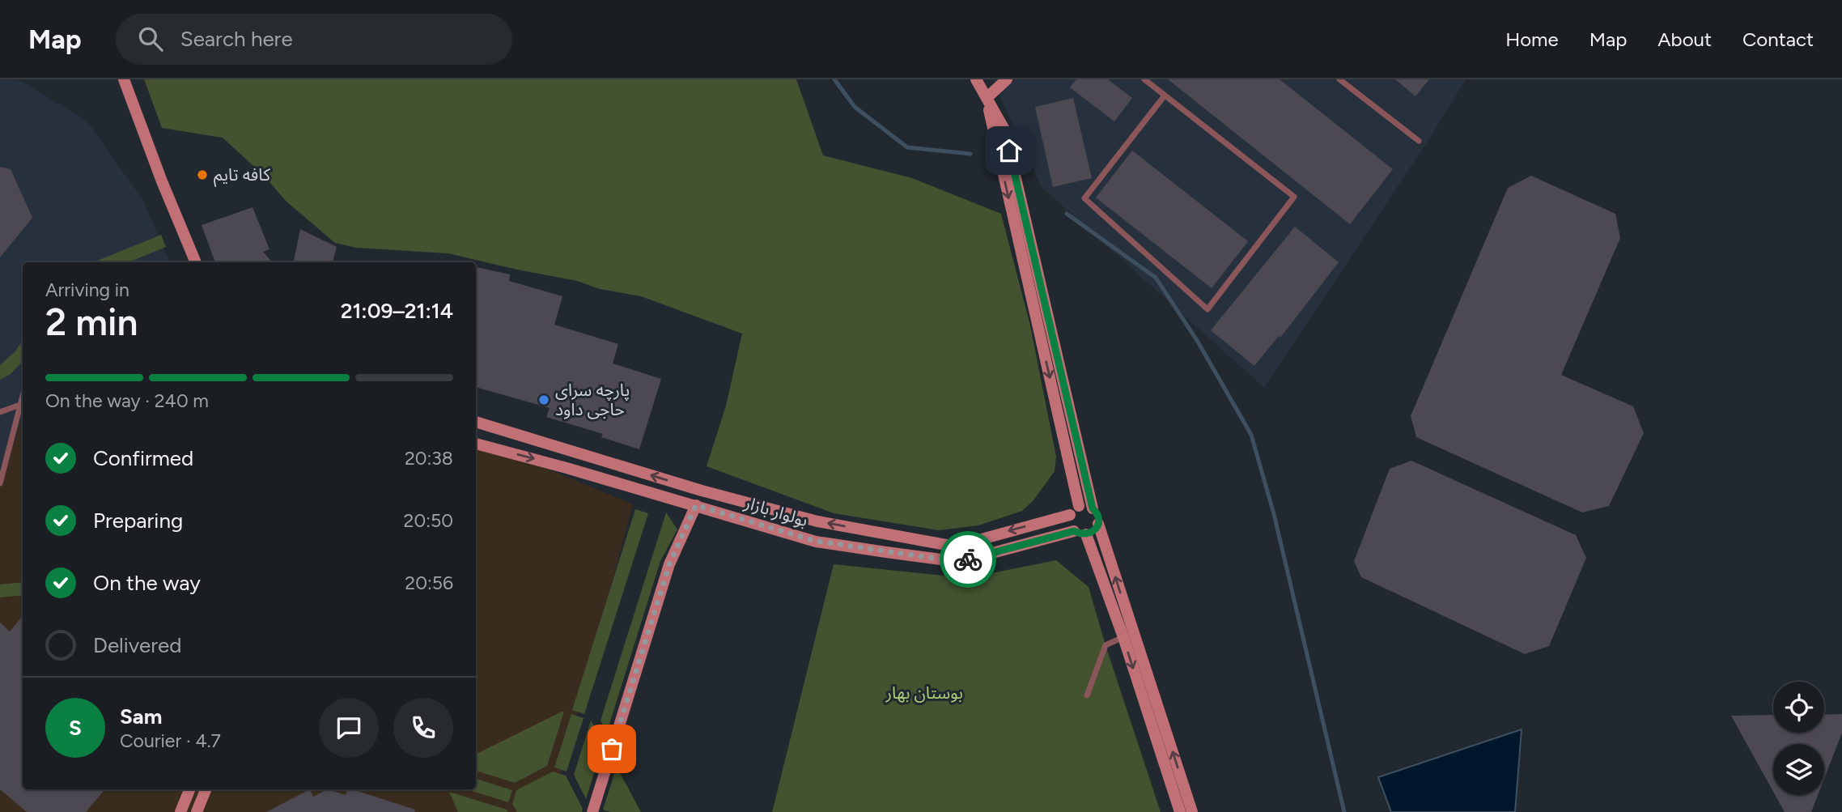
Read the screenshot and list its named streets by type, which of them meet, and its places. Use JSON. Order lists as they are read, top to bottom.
{
  "streets": {
    "street": ["بولوار بازار"]
  },
  "parks": ["بوستان بهار"],
  "places": ["كافه تايم", "پارچه سرای حاجی داود"],
  "page": {
    "header": "Map",
    "search": "Search here",
    "nav": [
      "Home",
      "Map",
      "About",
      "Contact"
    ],
    "heading": ["2 min", "Arriving in", "21:09–21:14"],
    "panel": ["Sam", "Courier · 4.7"],
    "bar": "On the way · 240 m",
    "list": [
      ["Confirmed", "20:38"],
      ["Preparing", "20:50"],
      ["On the way", "20:56"],
      "Delivered"
    ],
    "round": "S"
  }
}
